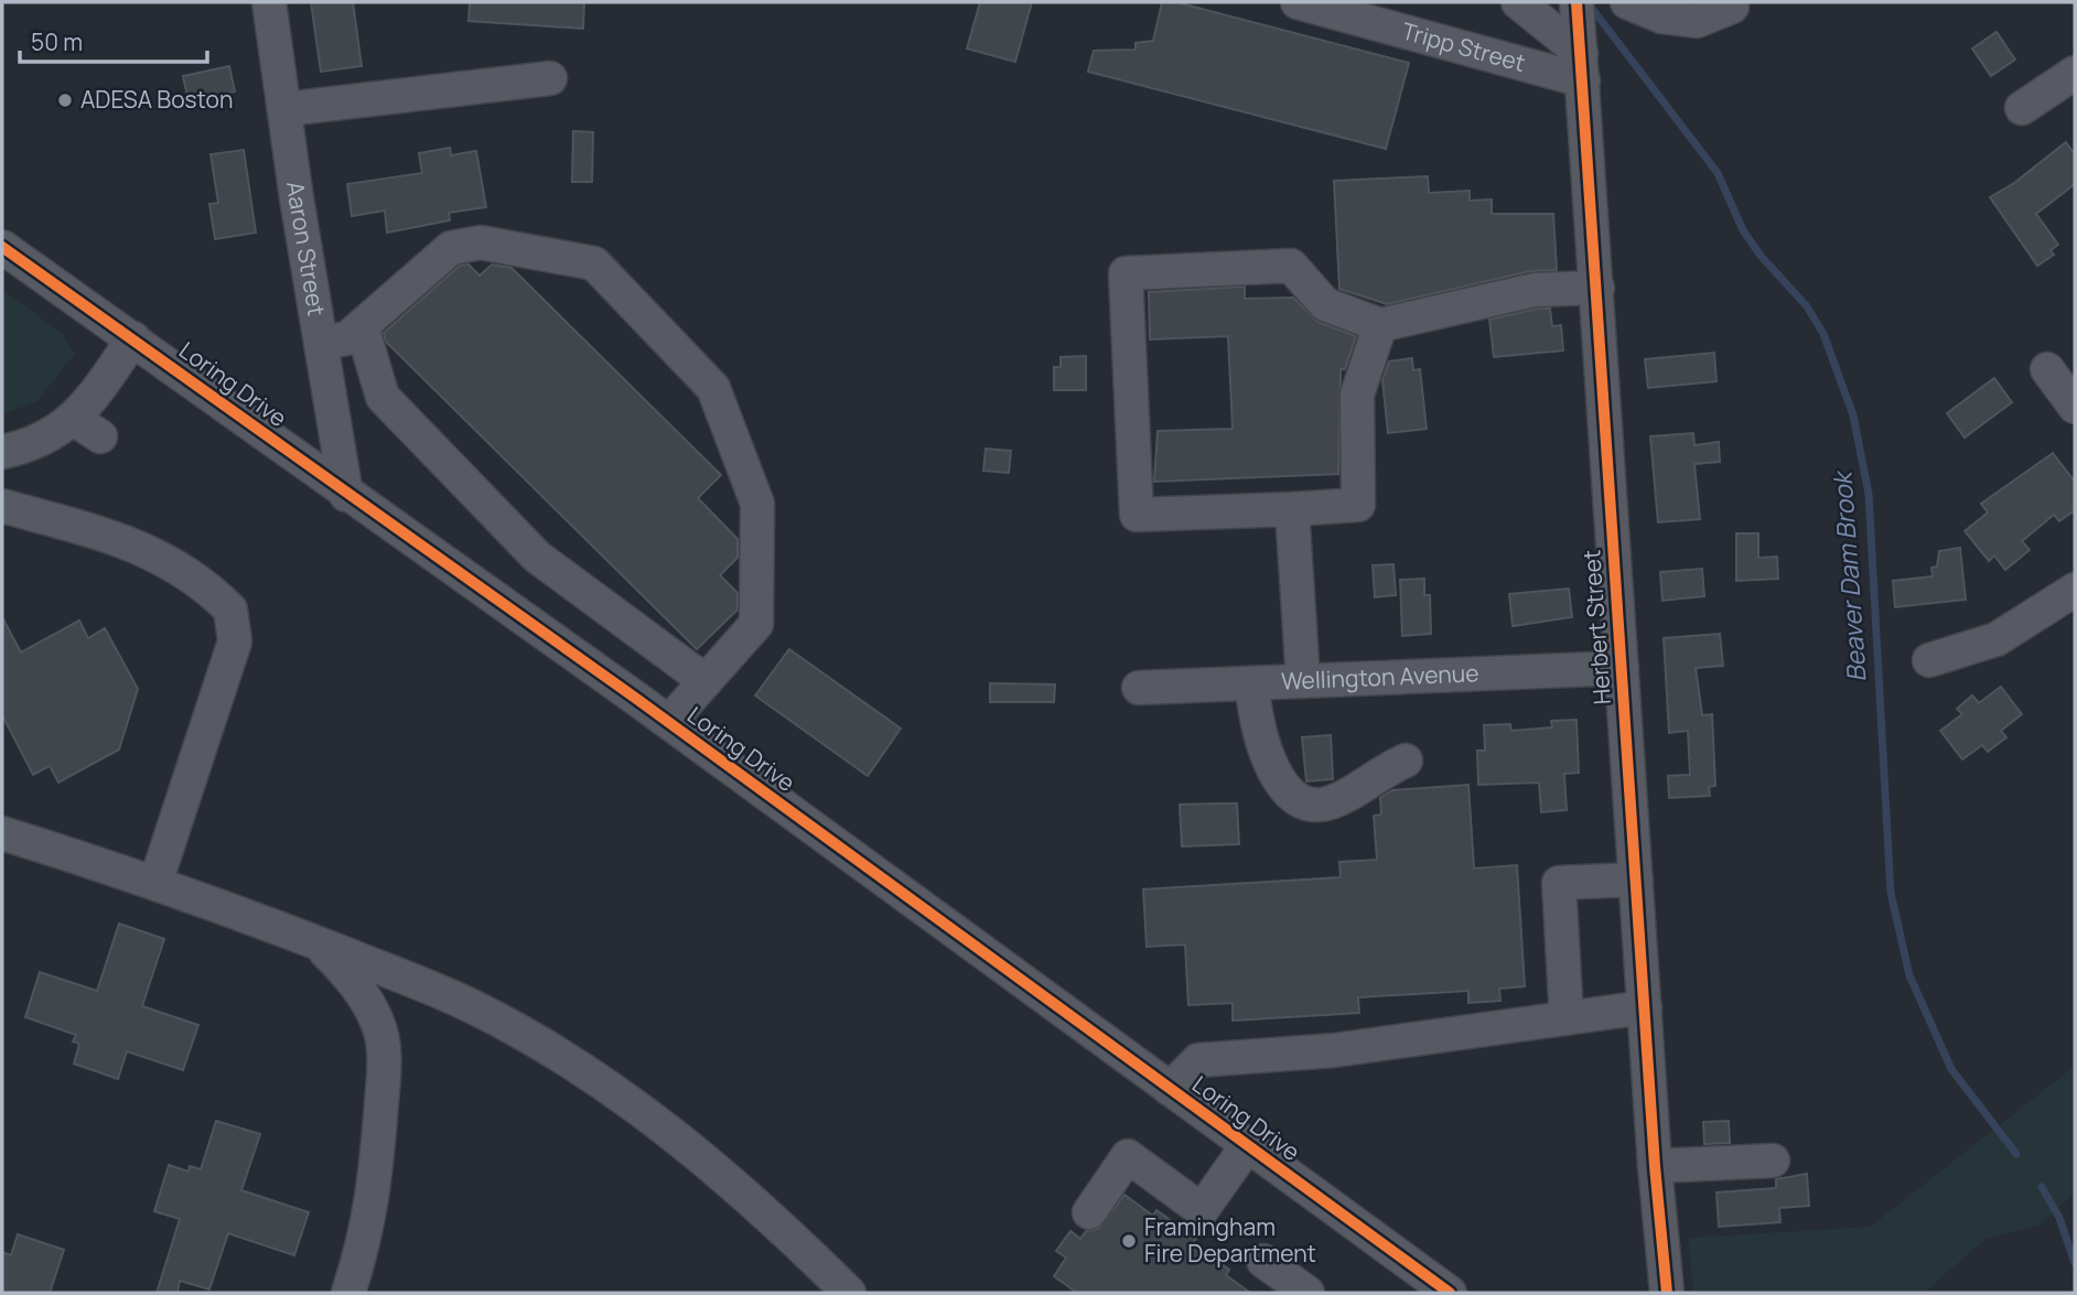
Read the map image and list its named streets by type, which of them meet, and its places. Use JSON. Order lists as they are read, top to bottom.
{
  "streets": {
    "street": [
      "Tripp Street",
      "Aaron Street",
      "Loring Drive",
      "Herbert Street",
      "Wellington Avenue"
    ]
  },
  "crossings": [
    ["Tripp Street", "Herbert Street"],
    ["Aaron Street", "Loring Drive"],
    ["Herbert Street", "Wellington Avenue"]
  ],
  "water": ["Beaver Dam Brook"],
  "places": ["ADESA Boston", "Framingham Fire Department"],
  "scale_bar": "50 m"
}
